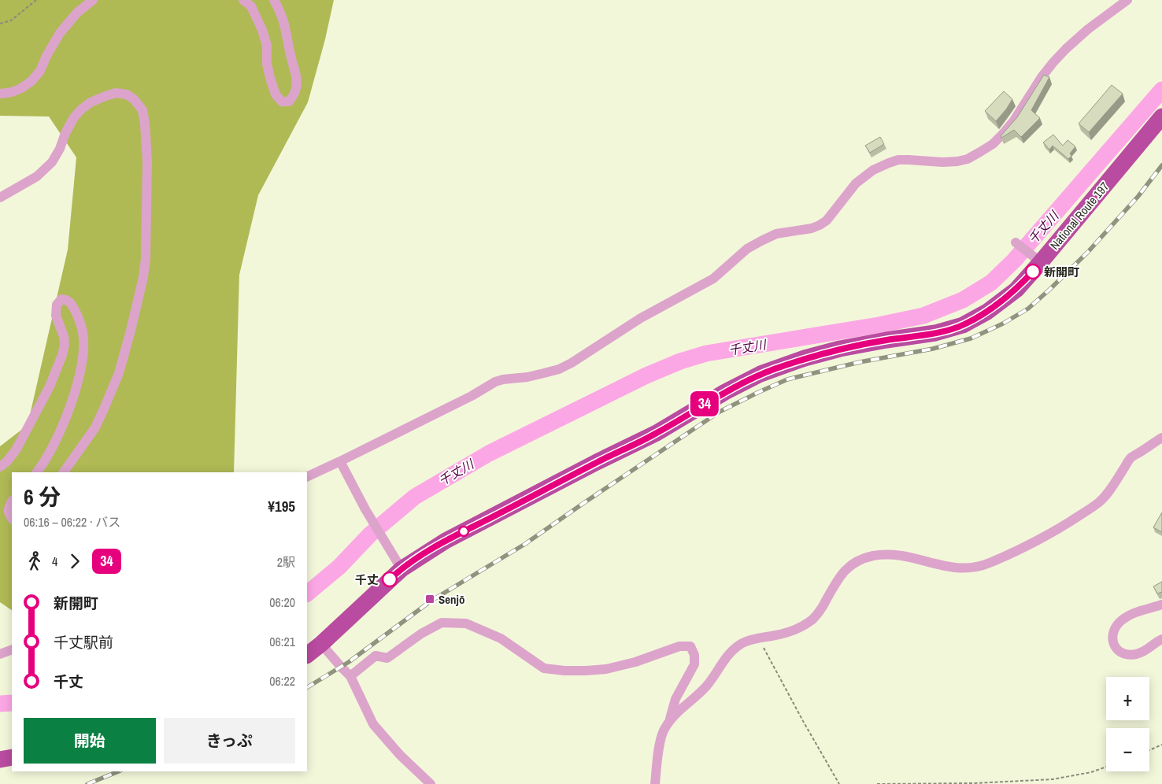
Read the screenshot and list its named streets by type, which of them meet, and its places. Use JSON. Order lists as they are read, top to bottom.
{
  "streets": {
    "highway": ["National Route 197"]
  },
  "water": ["千丈川"],
  "places": {
    "other": ["新開町", "千丈"],
    "transit": ["Senjō"]
  },
  "lines": ["bus line 34"],
  "page": {
    "on_map": "34",
    "heading": ["6 分", "06:16 – 06:22 · バス", "¥195"],
    "legs": ["4", "34", "2駅"],
    "list": [
      {
        "name": "新開町",
        "value": "06:20"
      },
      {
        "name": "千丈駅前",
        "value": "06:21"
      },
      {
        "name": "千丈",
        "value": "06:22"
      }
    ],
    "map_buttons": ["+", "−"],
    "buttons": ["開始", "きっぷ"]
  }
}
